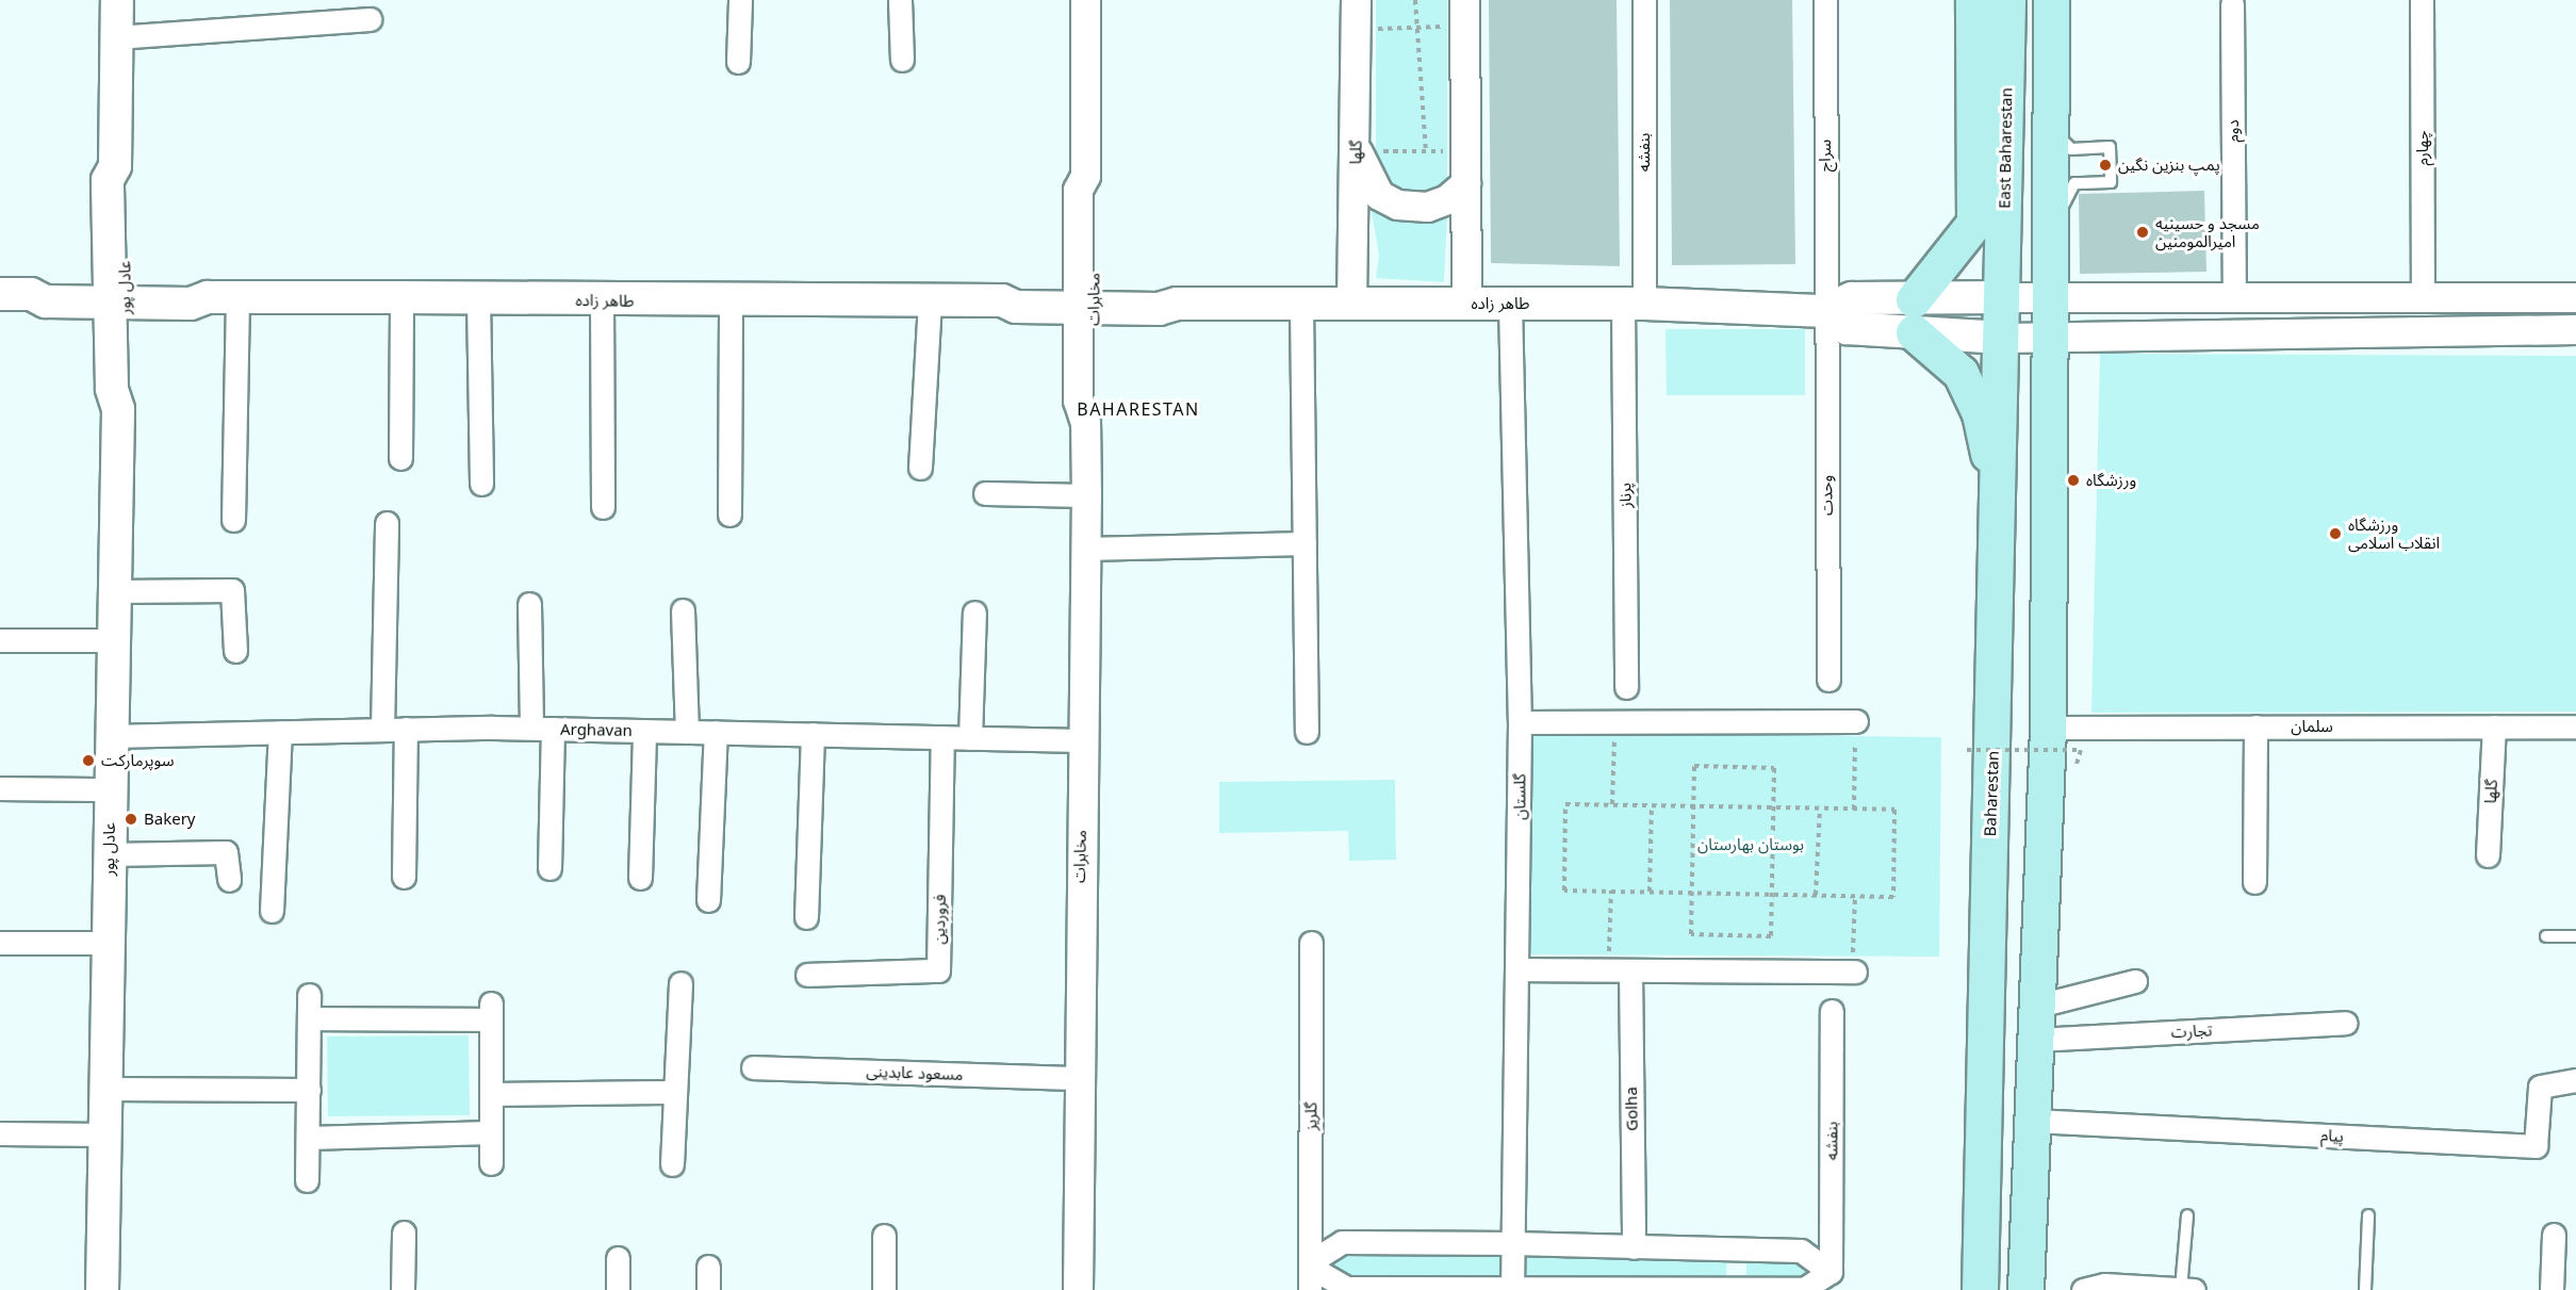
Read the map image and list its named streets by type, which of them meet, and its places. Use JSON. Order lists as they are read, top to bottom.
{
  "streets": {
    "main road": [
      "East Baharestan",
      "عادل پور",
      "طاهر زاده",
      "Baharestan"
    ],
    "street": [
      "دوم",
      "چهارم",
      "گلها",
      "بنفشه",
      "سراج",
      "مخابرات",
      "پرناز",
      "وحدت",
      "سلمان",
      "Arghavan",
      "گلستان",
      "فروردین",
      "تجارت",
      "مسعود عابدینی",
      "Golha",
      "گلریز",
      "پیام"
    ]
  },
  "crossings": [
    ["East Baharestan", "طاهر زاده"],
    ["East Baharestan", "Baharestan"],
    ["گلها", "طاهر زاده"],
    ["گلها", "سلمان"],
    ["بنفشه", "طاهر زاده"],
    ["بنفشه", "پرناز"],
    ["سراج", "طاهر زاده"],
    ["سراج", "وحدت"],
    ["عادل پور", "طاهر زاده"],
    ["عادل پور", "Arghavan"],
    ["مخابرات", "طاهر زاده"],
    ["مخابرات", "Arghavan"],
    ["مخابرات", "مسعود عابدینی"],
    ["طاهر زاده", "پرناز"],
    ["طاهر زاده", "وحدت"],
    ["طاهر زاده", "Baharestan"],
    ["طاهر زاده", "گلستان"],
    ["Arghavan", "فروردین"]
  ],
  "districts": ["BAHARESTAN"],
  "parks": ["بوستان بهارستان"],
  "places": [
    "پمپ بنزین نگین",
    "مسجد و حسینیه امیرالمومنین",
    "ورزشگاه",
    "ورزشگاه انقلاب اسلامی",
    "سوپرمارکت",
    "Bakery"
  ]
}
